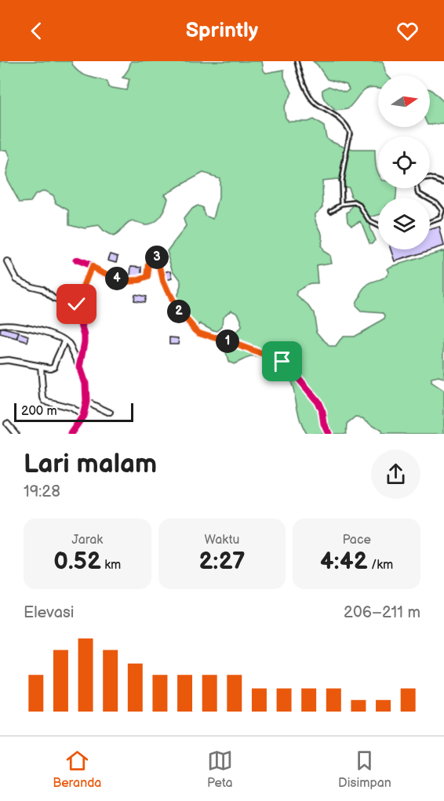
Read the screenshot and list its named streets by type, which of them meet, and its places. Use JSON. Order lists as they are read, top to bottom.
{
  "scale_bar": "200 m",
  "north": "right",
  "page": {
    "header": "Sprintly",
    "pins": [
      "3",
      "4",
      "2",
      "1"
    ],
    "scale": "200 m",
    "heading": ["Lari malam", "19:28"],
    "stats": [
      ["Jarak", "0.52 km"],
      ["Waktu", "2:27"],
      ["Pace", "4:42 /km"]
    ],
    "chart": ["Elevasi", "206–211 m"],
    "tabs": ["Beranda", "Peta", "Disimpan"]
  }
}
